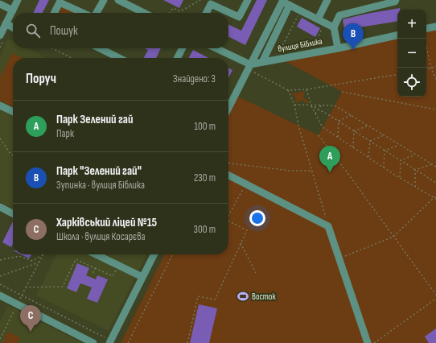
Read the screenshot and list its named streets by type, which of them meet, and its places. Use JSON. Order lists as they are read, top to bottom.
{
  "streets": {
    "street": ["вулиця Біблика"]
  },
  "places": {
    "sports": ["Восток"]
  },
  "page": {
    "map_buttons": ["+", "−"],
    "search": "Пошук",
    "pins": ["B", "A", "C"],
    "heading": ["Поруч", "Знайдено: 3"],
    "list": [
      {
        "mark": "A",
        "name": "Парк Зелений гай",
        "note": "Парк",
        "value": "100 m"
      },
      {
        "mark": "B",
        "name": "Парк \"Зелений гай\"",
        "note": "Зупинка · вулиця Біблика",
        "value": "230 m"
      },
      {
        "mark": "C",
        "name": "Харківський ліцей №15",
        "note": "Школа · вулиця Косарєва",
        "value": "300 m"
      }
    ]
  }
}
